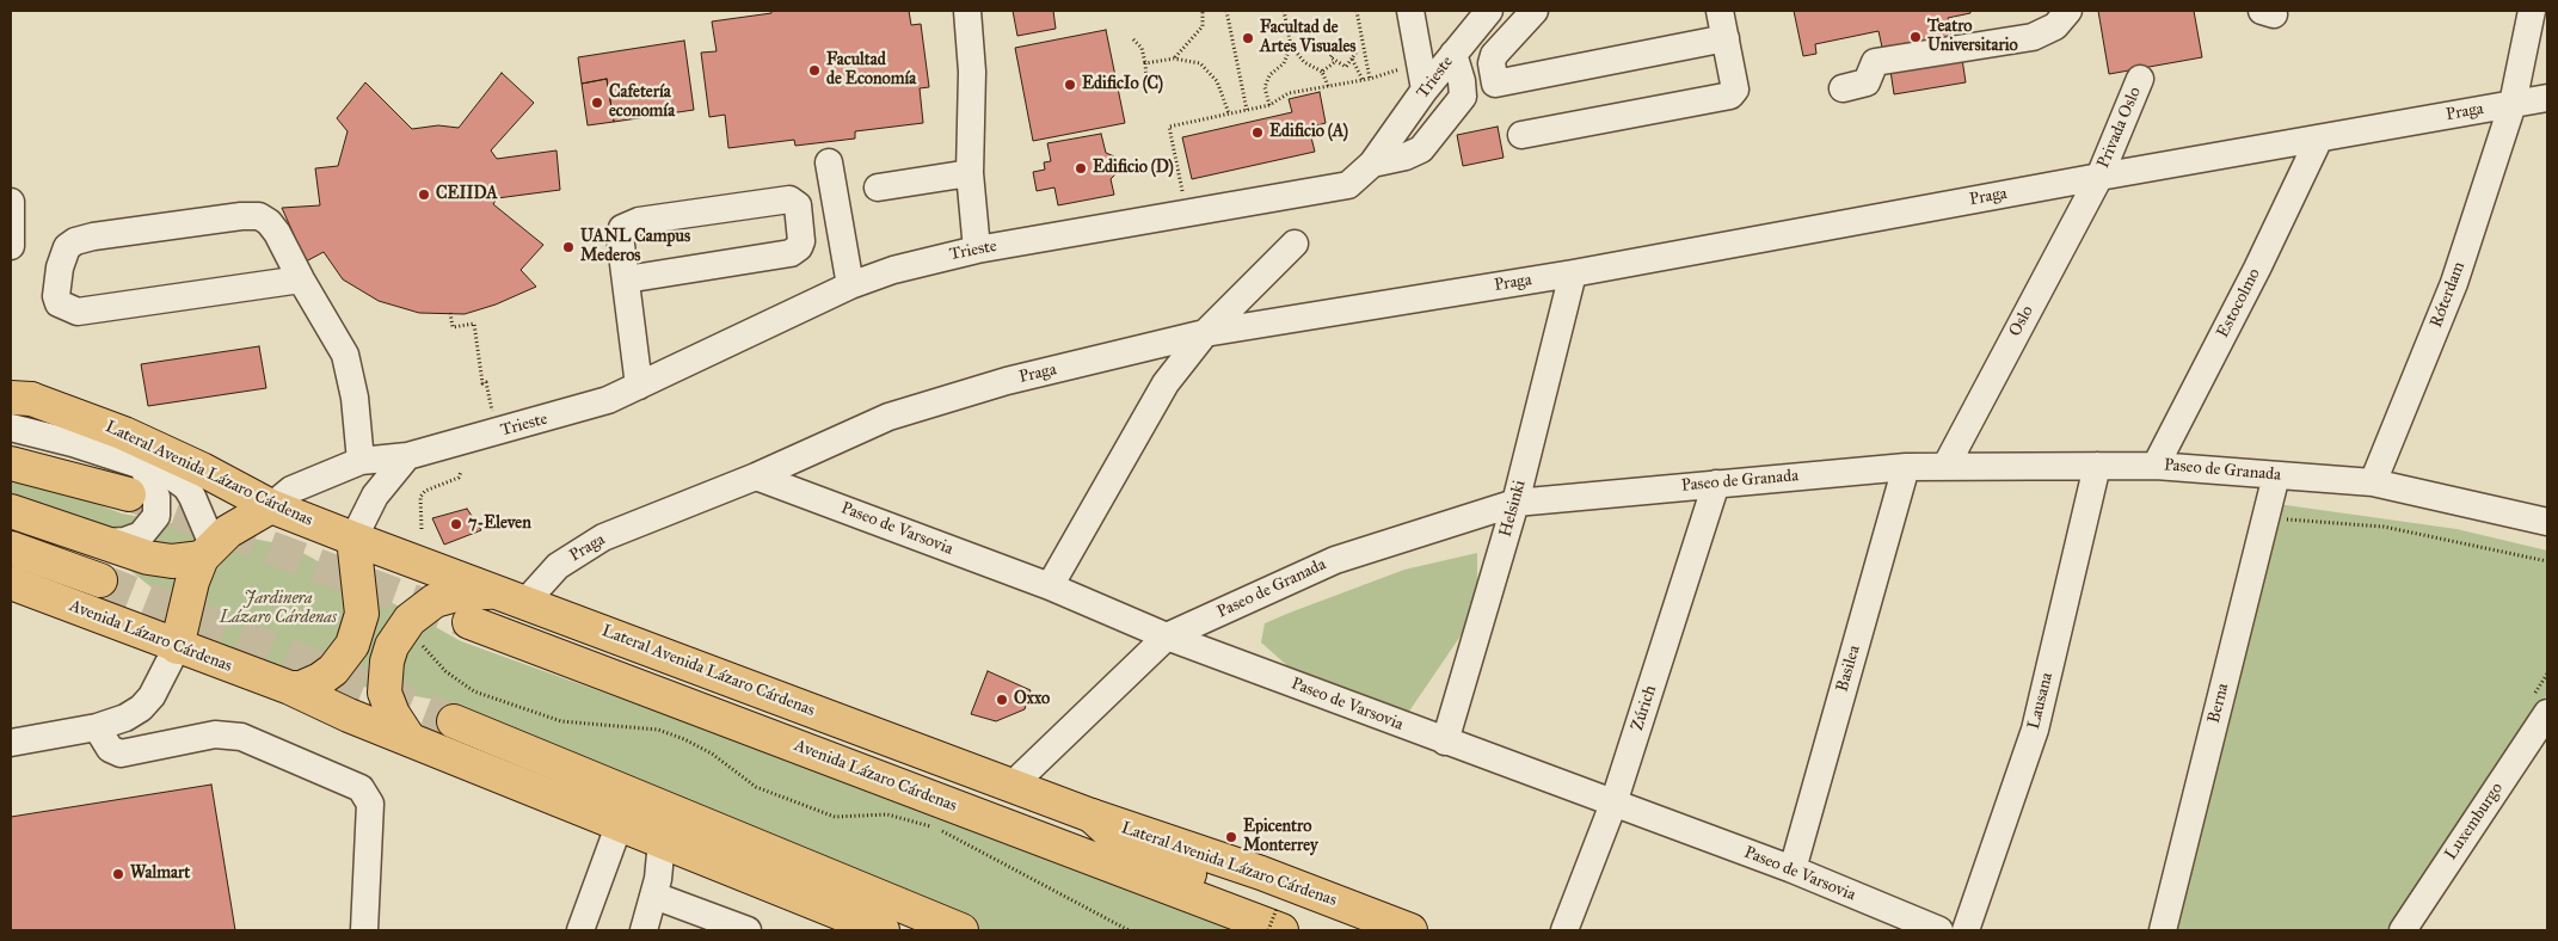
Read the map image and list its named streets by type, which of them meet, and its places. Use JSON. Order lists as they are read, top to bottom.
{
  "streets": {
    "main road": ["Lateral Avenida Lázaro Cárdenas", "Avenida Lázaro Cárdenas"],
    "street": [
      "Trieste",
      "Praga",
      "Privada Oslo",
      "Róterdam",
      "Estocolmo",
      "Oslo",
      "Paseo de Granada",
      "Helsinki",
      "Paseo de Varsovia",
      "Basilea",
      "Lausana",
      "Berna",
      "Zúrich",
      "Luxemburgo"
    ]
  },
  "crossings": [
    ["Trieste", "Lateral Avenida Lázaro Cárdenas"],
    ["Trieste", "Avenida Lázaro Cárdenas"],
    ["Praga", "Privada Oslo"],
    ["Praga", "Róterdam"],
    ["Praga", "Estocolmo"],
    ["Praga", "Oslo"],
    ["Praga", "Lateral Avenida Lázaro Cárdenas"],
    ["Praga", "Helsinki"],
    ["Praga", "Paseo de Varsovia"],
    ["Privada Oslo", "Oslo"],
    ["Róterdam", "Paseo de Granada"],
    ["Estocolmo", "Paseo de Granada"],
    ["Oslo", "Paseo de Granada"],
    ["Paseo de Granada", "Lateral Avenida Lázaro Cárdenas"],
    ["Paseo de Granada", "Helsinki"],
    ["Paseo de Granada", "Paseo de Varsovia"],
    ["Paseo de Granada", "Basilea"],
    ["Paseo de Granada", "Lausana"],
    ["Paseo de Granada", "Berna"],
    ["Paseo de Granada", "Zúrich"],
    ["Lateral Avenida Lázaro Cárdenas", "Avenida Lázaro Cárdenas"],
    ["Helsinki", "Paseo de Varsovia"],
    ["Paseo de Varsovia", "Basilea"],
    ["Paseo de Varsovia", "Zúrich"]
  ],
  "parks": ["Jardinera Lázaro Cárdenas"],
  "places": [
    "Teatro Universitario",
    "Facultad de Artes Visuales",
    "Facultad de Economía",
    "EdificIo (C)",
    "Cafetería economía",
    "Edificio (A)",
    "Edificio (D)",
    "CEIIDA",
    "UANL Campus Mederos",
    "7-Eleven",
    "Oxxo",
    "Epicentro Monterrey",
    "Walmart"
  ]
}
